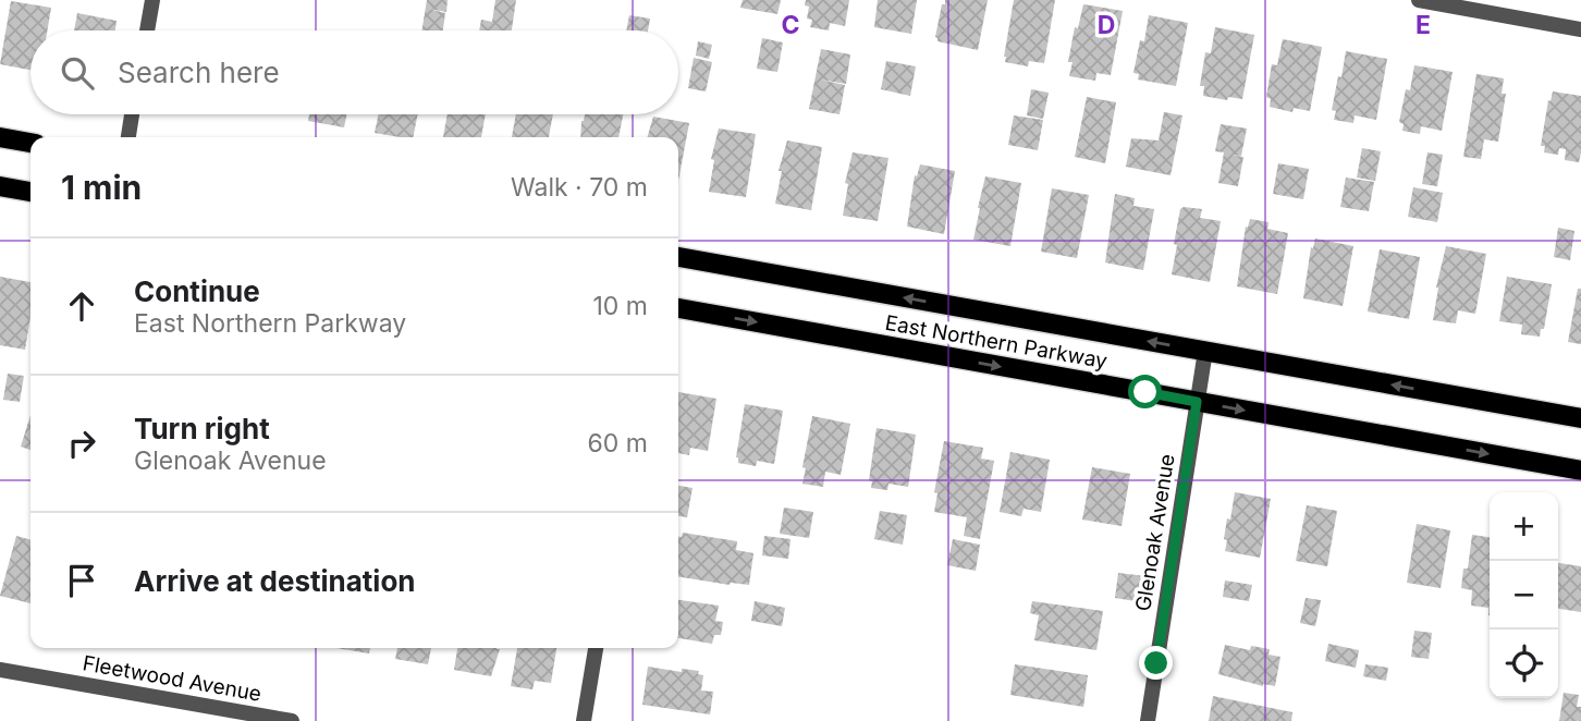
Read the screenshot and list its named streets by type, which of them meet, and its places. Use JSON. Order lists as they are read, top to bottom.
{
  "streets": {
    "main road": ["East Northern Parkway"],
    "street": ["Glenoak Avenue", "Fleetwood Avenue"]
  },
  "crossings": [
    ["East Northern Parkway", "Glenoak Avenue"]
  ],
  "page": {
    "search": "Search here",
    "heading": ["1 min", "Walk · 70 m"],
    "list": [
      ["Continue", "East Northern Parkway", "10 m"],
      ["Turn right", "Glenoak Avenue", "60 m"],
      "Arrive at destination"
    ],
    "map_buttons": ["+", "−"]
  },
  "grid": {
    "columns": ["C", "D", "E"]
  }
}
